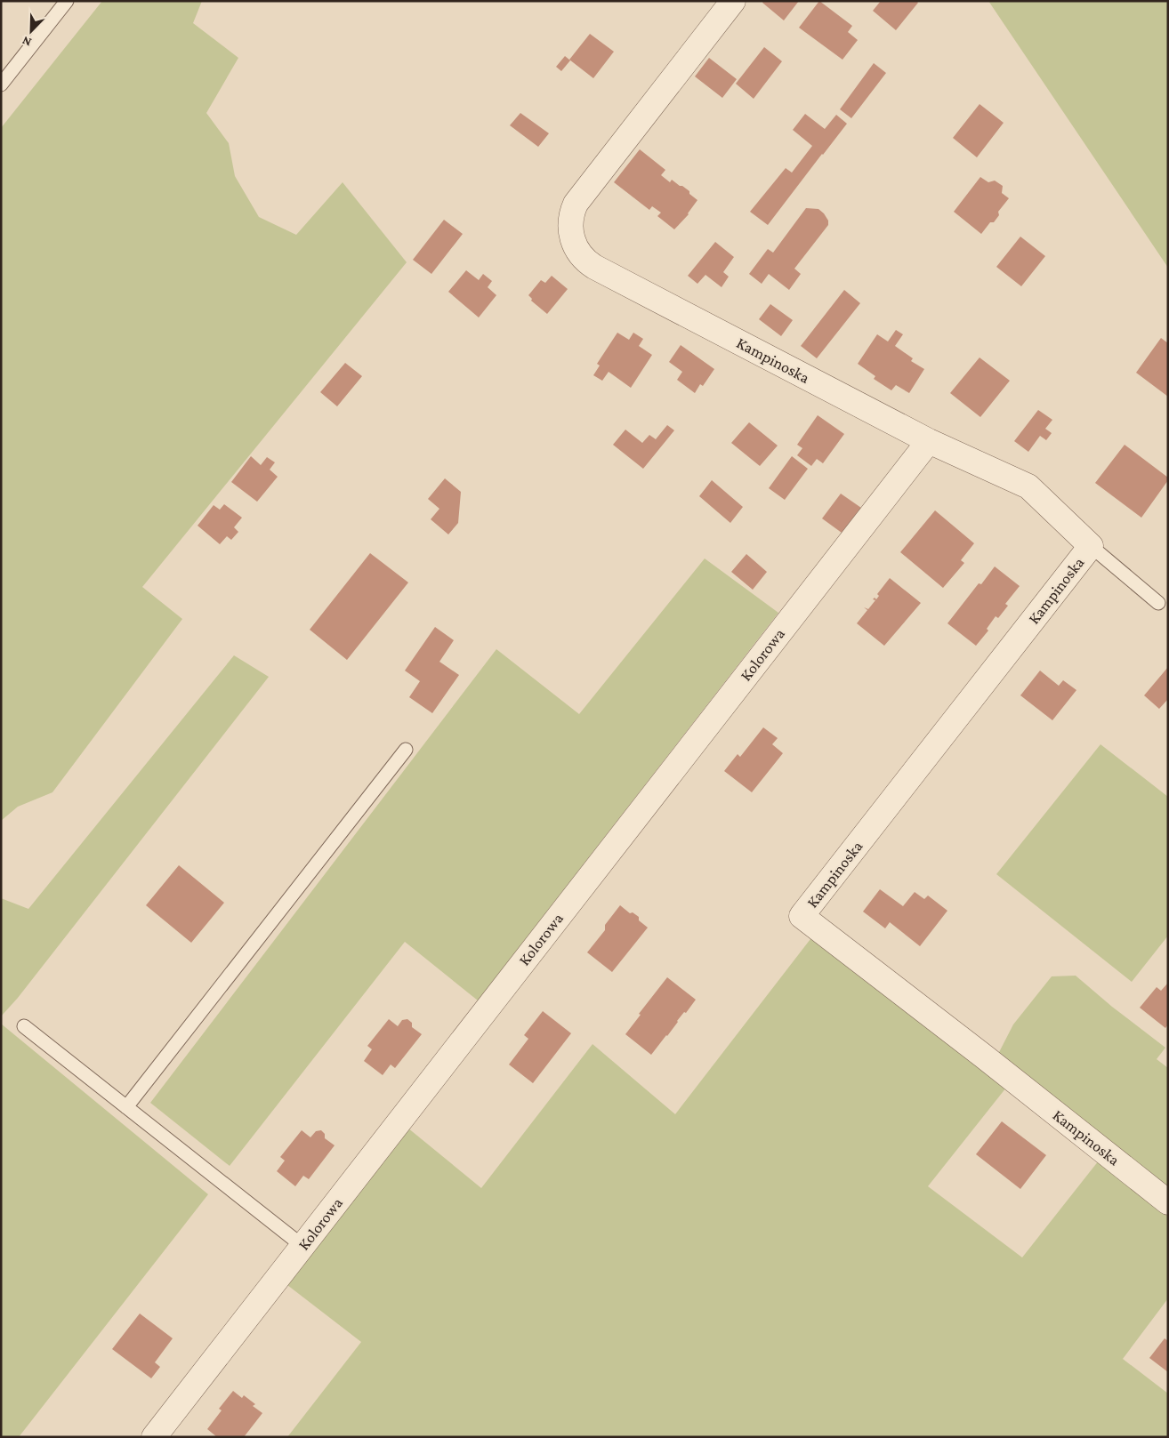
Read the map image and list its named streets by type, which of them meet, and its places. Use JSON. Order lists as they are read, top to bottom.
{
  "streets": {
    "street": ["Kampinoska", "Kolorowa"]
  },
  "crossings": [
    ["Kampinoska", "Kolorowa"]
  ],
  "north": "bottom left"
}
